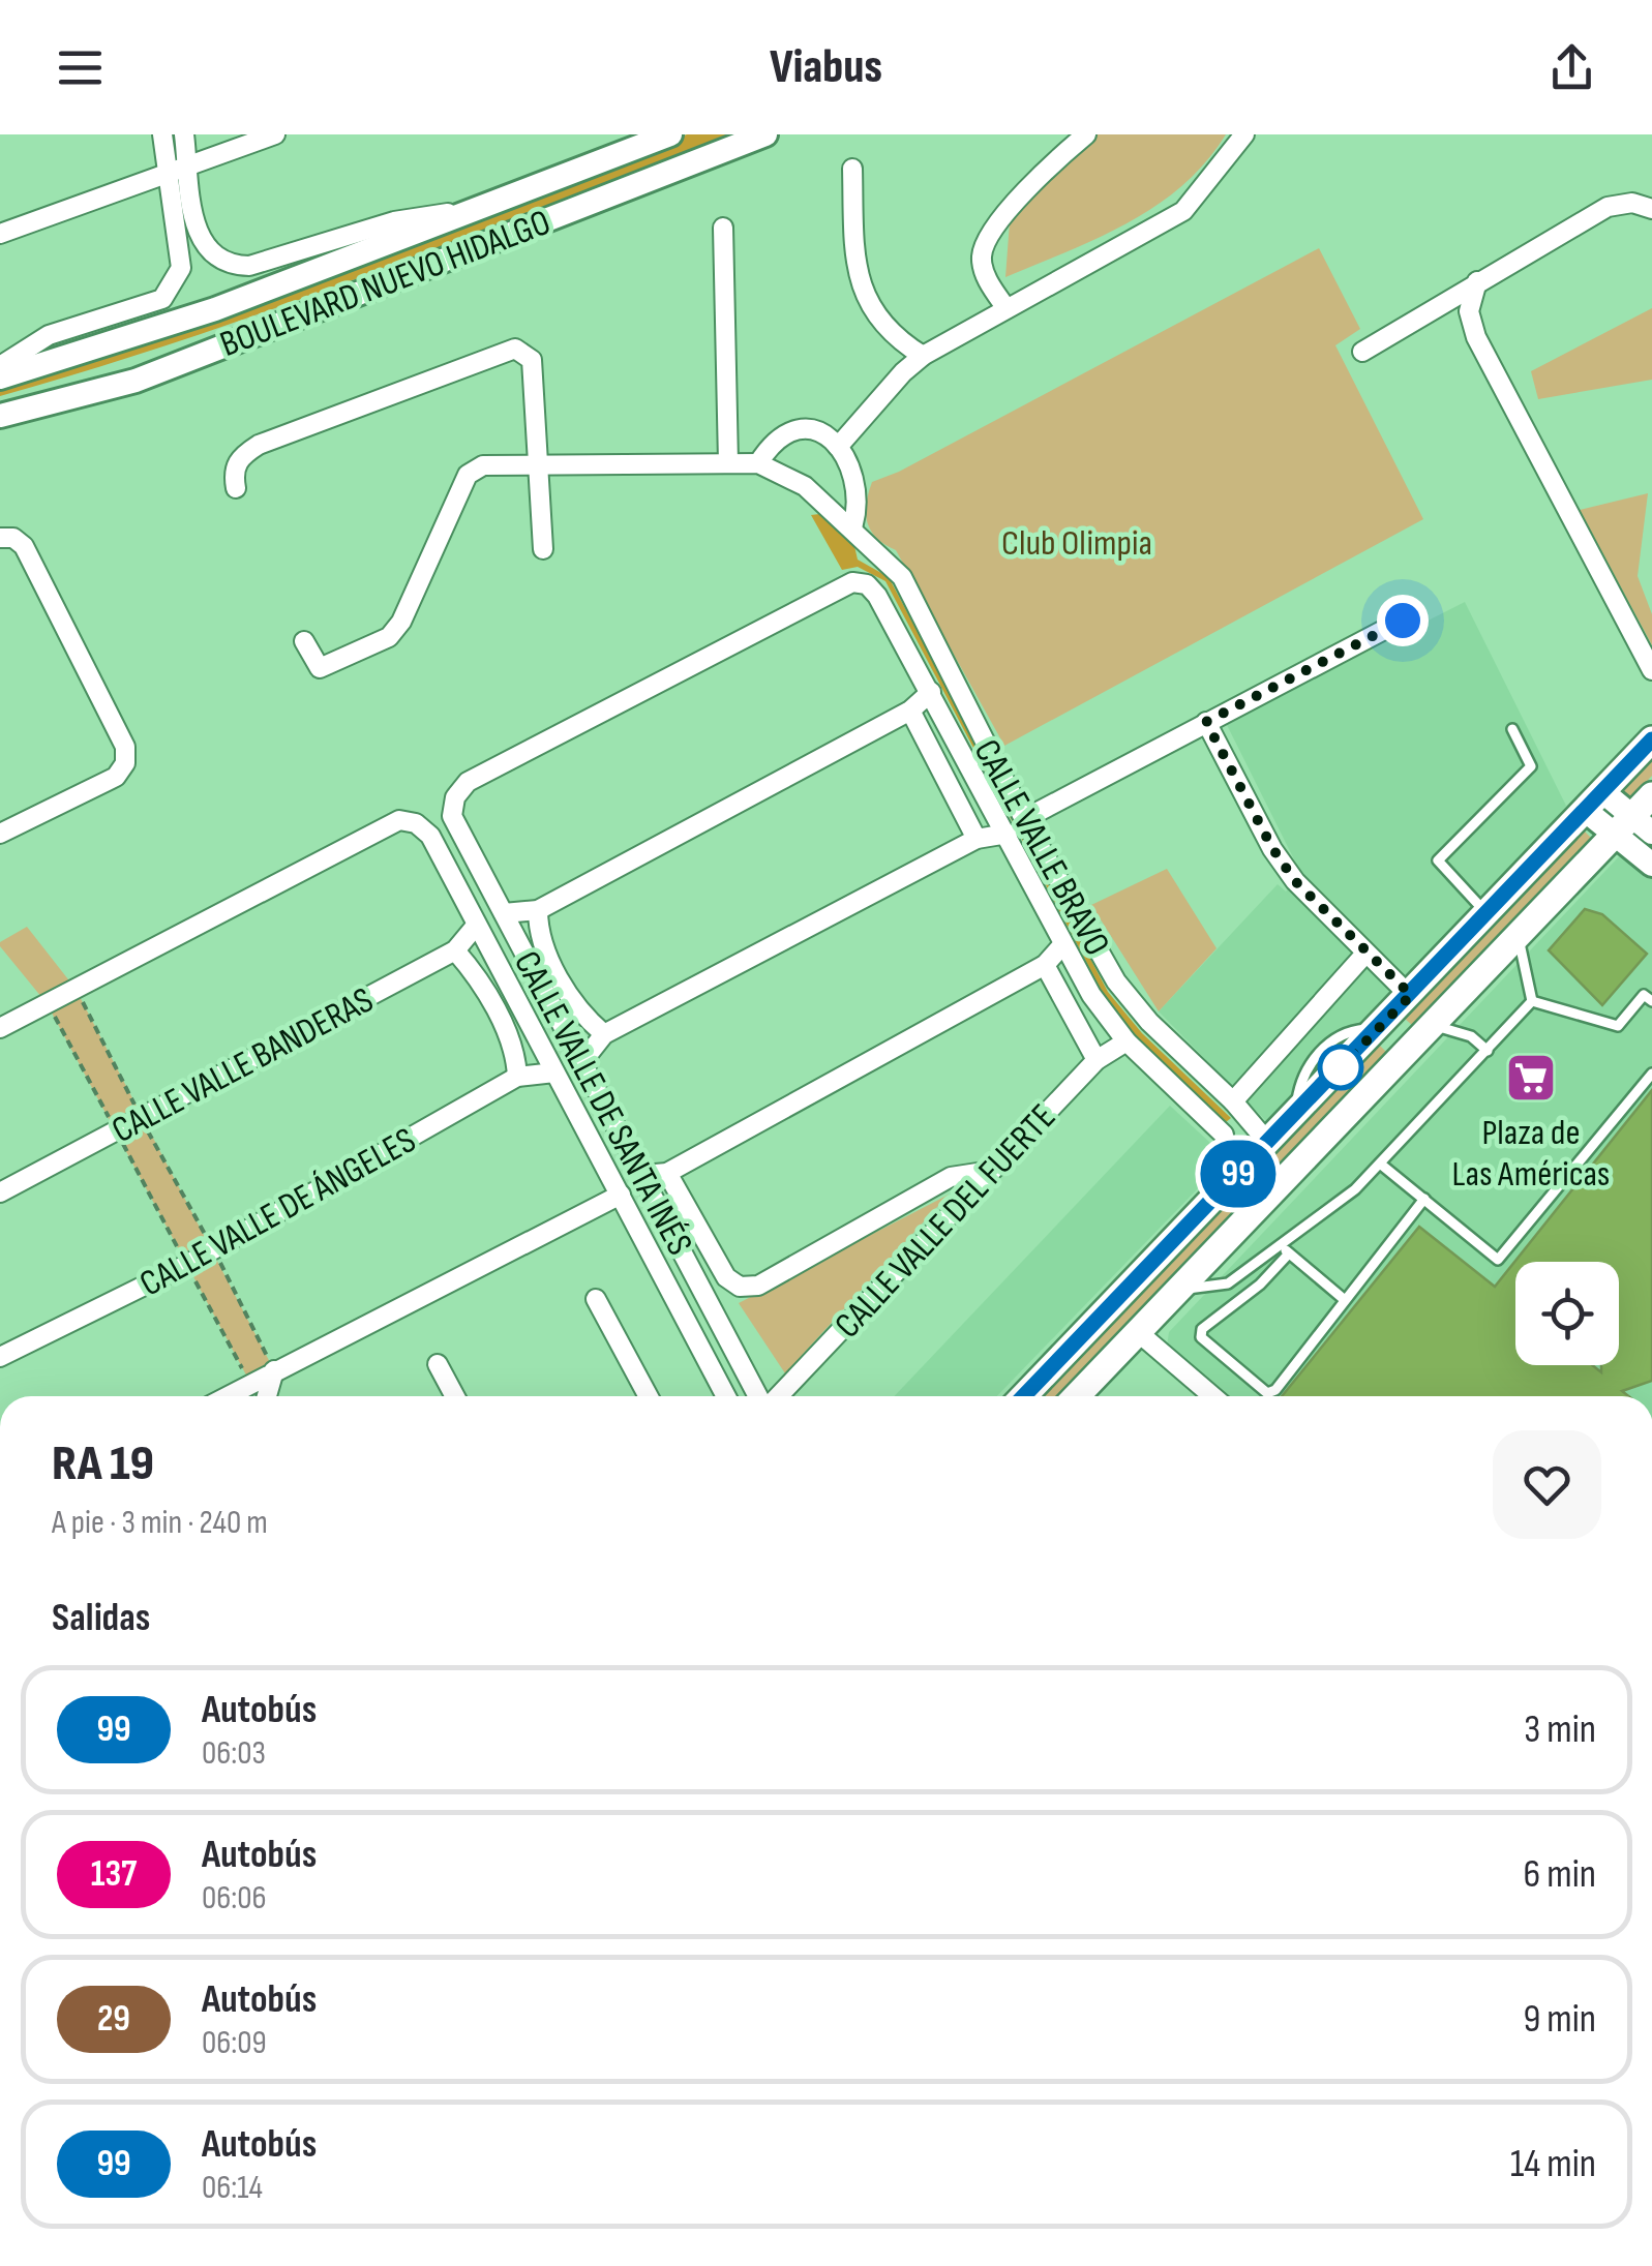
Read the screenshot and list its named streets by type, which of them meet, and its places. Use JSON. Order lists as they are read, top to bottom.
{
  "streets": {
    "street": [
      "BOULEVARD NUEVO HIDALGO",
      "CALLE VALLE BRAVO",
      "CALLE VALLE BANDERAS",
      "CALLE VALLE DE SANTA INÉS",
      "CALLE VALLE DE ÁNGELES",
      "CALLE VALLE DEL FUERTE"
    ]
  },
  "crossings": [
    ["CALLE VALLE BRAVO", "CALLE VALLE DE SANTA INÉS"],
    ["CALLE VALLE BRAVO", "CALLE VALLE DEL FUERTE"],
    ["CALLE VALLE BANDERAS", "CALLE VALLE DE SANTA INÉS"],
    ["CALLE VALLE DE SANTA INÉS", "CALLE VALLE DE ÁNGELES"]
  ],
  "parks": ["Club Olimpia"],
  "places": {
    "supermarket": ["Plaza de Las Américas"]
  },
  "lines": ["bus line 99"],
  "page": {
    "header": "Viabus",
    "on_map": "99",
    "heading": [
      ["RA 19", "A pie · 3 min · 240 m"],
      "Salidas"
    ],
    "list": [
      {
        "mark": "99",
        "name": "Autobús",
        "note": "06:03",
        "value": "3 min"
      },
      {
        "mark": "137",
        "name": "Autobús",
        "note": "06:06",
        "value": "6 min"
      },
      {
        "mark": "29",
        "name": "Autobús",
        "note": "06:09",
        "value": "9 min"
      },
      {
        "mark": "99",
        "name": "Autobús",
        "note": "06:14",
        "value": "14 min"
      }
    ]
  }
}
